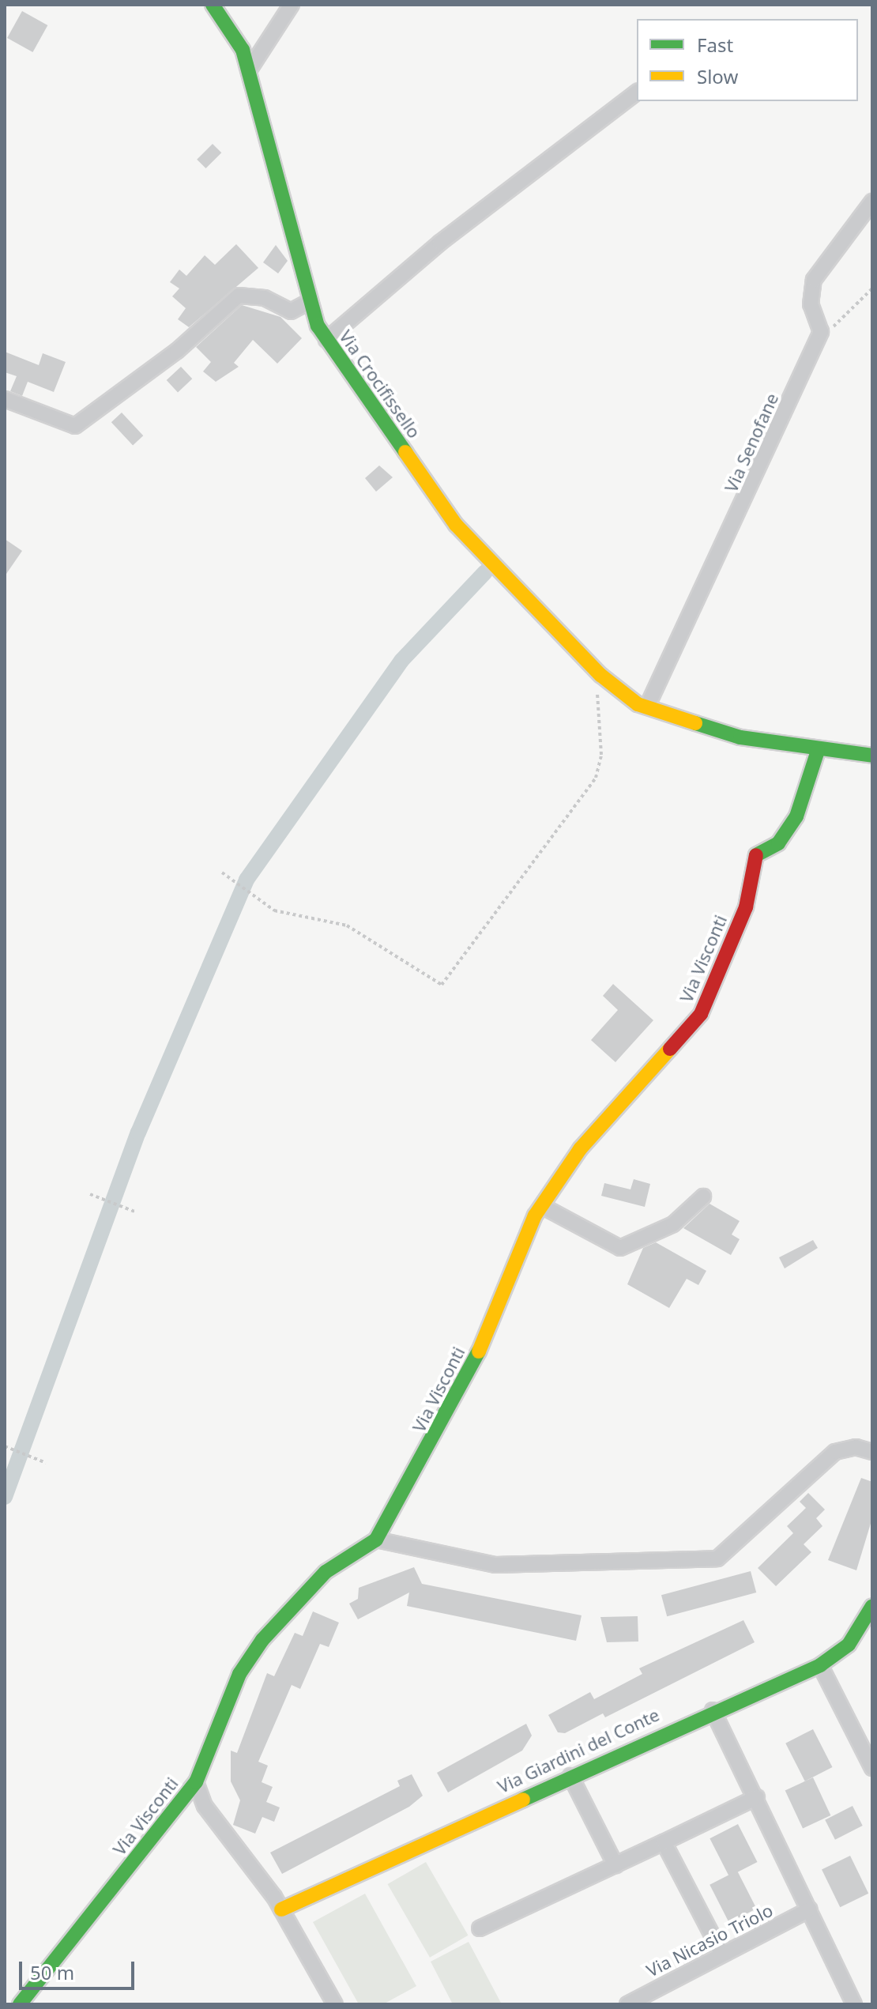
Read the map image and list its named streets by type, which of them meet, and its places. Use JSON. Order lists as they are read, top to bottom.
{
  "streets": {
    "street": [
      "Via Crocifissello",
      "Via Senofane",
      "Via Visconti",
      "Via Giardini del Conte",
      "Via Nicasio Triolo"
    ]
  },
  "crossings": [
    ["Via Crocifissello", "Via Senofane"],
    ["Via Crocifissello", "Via Visconti"]
  ],
  "legend": ["Fast", "Slow"],
  "scale_bar": "50 m"
}
